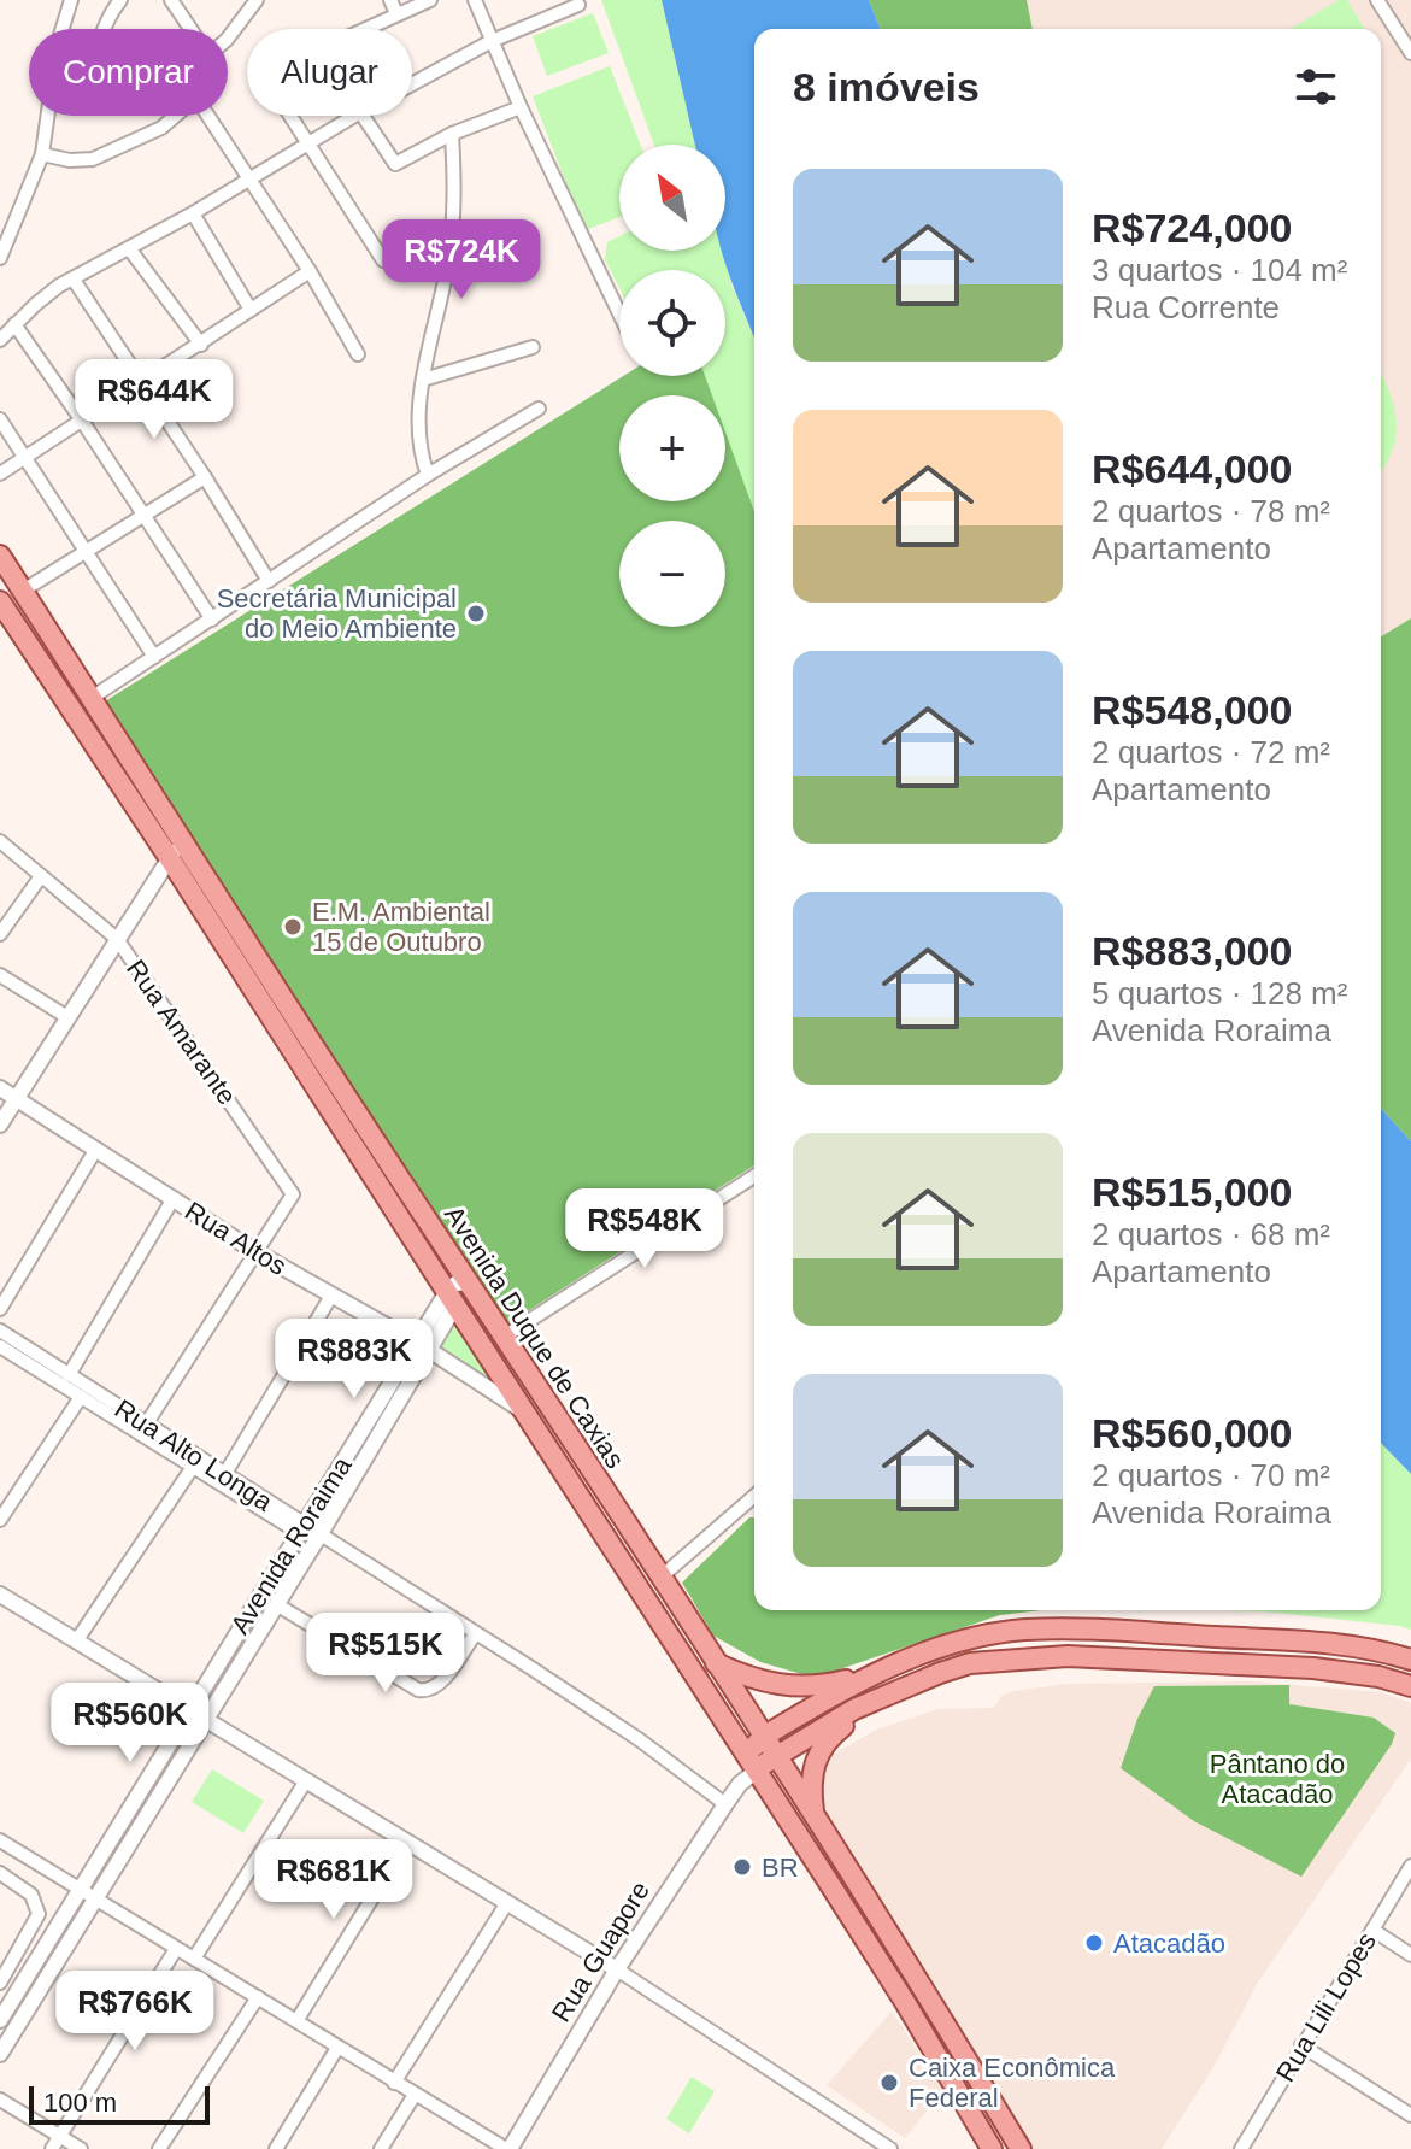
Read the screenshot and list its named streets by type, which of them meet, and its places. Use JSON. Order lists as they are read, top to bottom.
{
  "streets": {
    "main road": ["Avenida Duque de Caxias", "Rua Guapore"],
    "street": [
      "Rua Amarante",
      "Rua Altos",
      "Rua Alto Longa",
      "Avenida Roraima",
      "Rua Lili Lopes"
    ]
  },
  "crossings": [
    ["Rua Amarante", "Rua Altos"],
    ["Rua Altos", "Avenida Duque de Caxias"],
    ["Rua Altos", "Avenida Roraima"],
    ["Avenida Duque de Caxias", "Avenida Roraima"],
    ["Avenida Duque de Caxias", "Rua Guapore"],
    ["Rua Alto Longa", "Avenida Roraima"]
  ],
  "parks": ["Pântano do Atacadão"],
  "places": [
    "Secretária Municipal do Meio Ambiente",
    "E.M. Ambiental 15 de Outubro",
    "BR",
    "Atacadão",
    "Caixa Econômica Federal"
  ],
  "scale_bar": "100 m",
  "north": "top left",
  "page": {
    "chip": ["Comprar", "Alugar"],
    "heading": "8 imóveis",
    "map_buttons": ["+", "−"],
    "list": [
      {
        "name": "R$724,000",
        "note": "3 quartos · 104 m² · Rua Corrente"
      },
      {
        "name": "R$644,000",
        "note": "2 quartos · 78 m² · Apartamento"
      },
      {
        "name": "R$548,000",
        "note": "2 quartos · 72 m² · Apartamento"
      },
      {
        "name": "R$883,000",
        "note": "5 quartos · 128 m² · Avenida Roraima"
      },
      {
        "name": "R$515,000",
        "note": "2 quartos · 68 m² · Apartamento"
      },
      {
        "name": "R$560,000",
        "note": "2 quartos · 70 m² · Avenida Roraima"
      }
    ],
    "price": [
      "R$724K",
      "R$644K",
      "R$548K",
      "R$883K",
      "R$515K",
      "R$560K",
      "R$681K",
      "R$766K"
    ],
    "scale": "100 m"
  }
}
